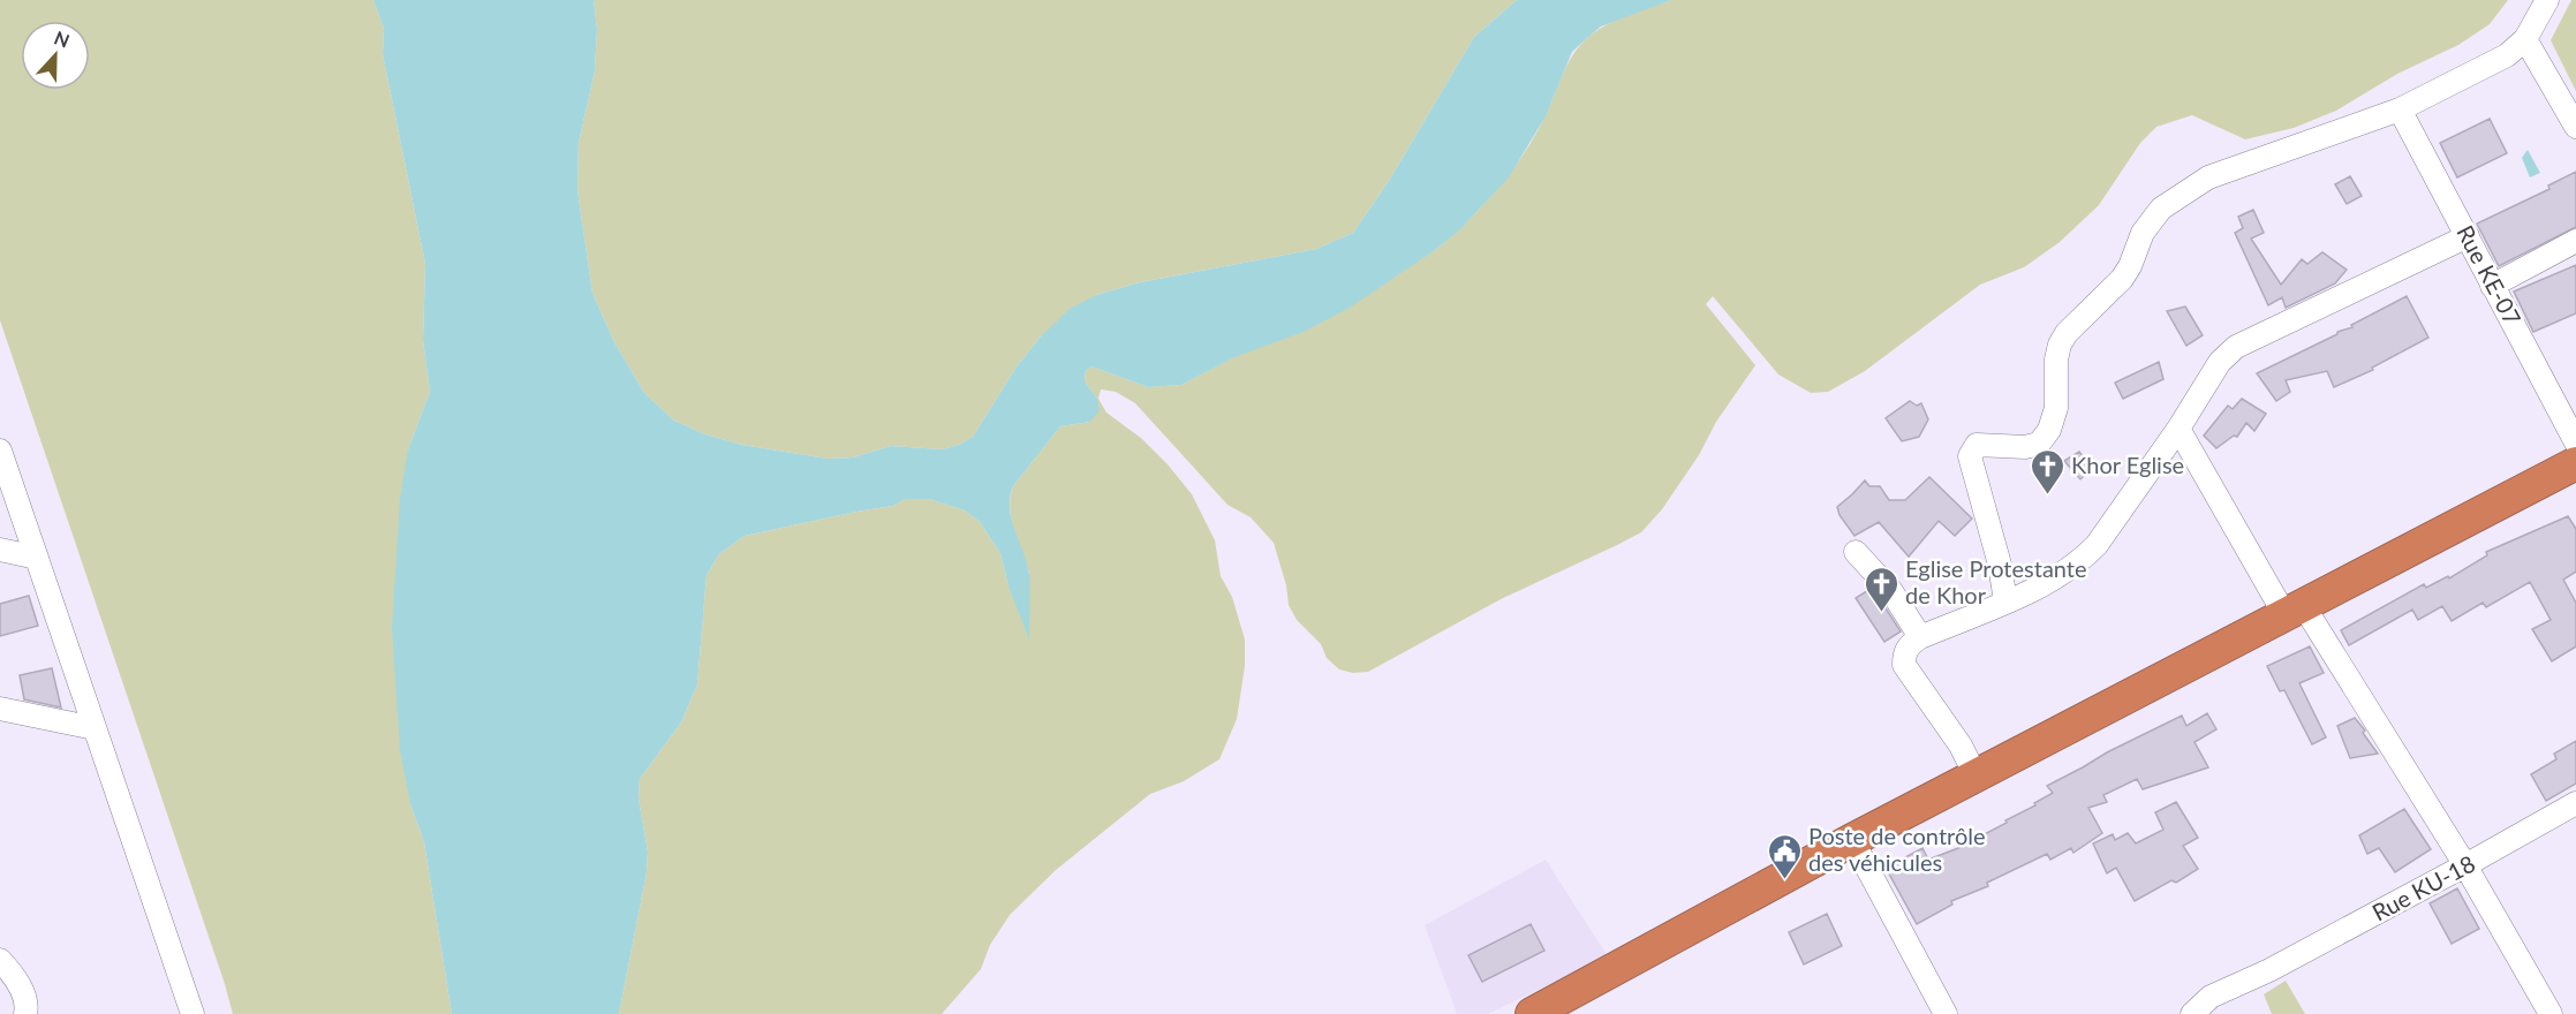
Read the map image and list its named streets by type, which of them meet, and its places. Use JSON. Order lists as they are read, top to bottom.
{
  "streets": {
    "street": ["Rue KE-07", "Rue KU-18"]
  },
  "places": {
    "church": ["Khor Eglise", "Eglise Protestante de Khor"],
    "public building": ["Poste de contrôle des véhicules"]
  },
  "north": "top"
}
